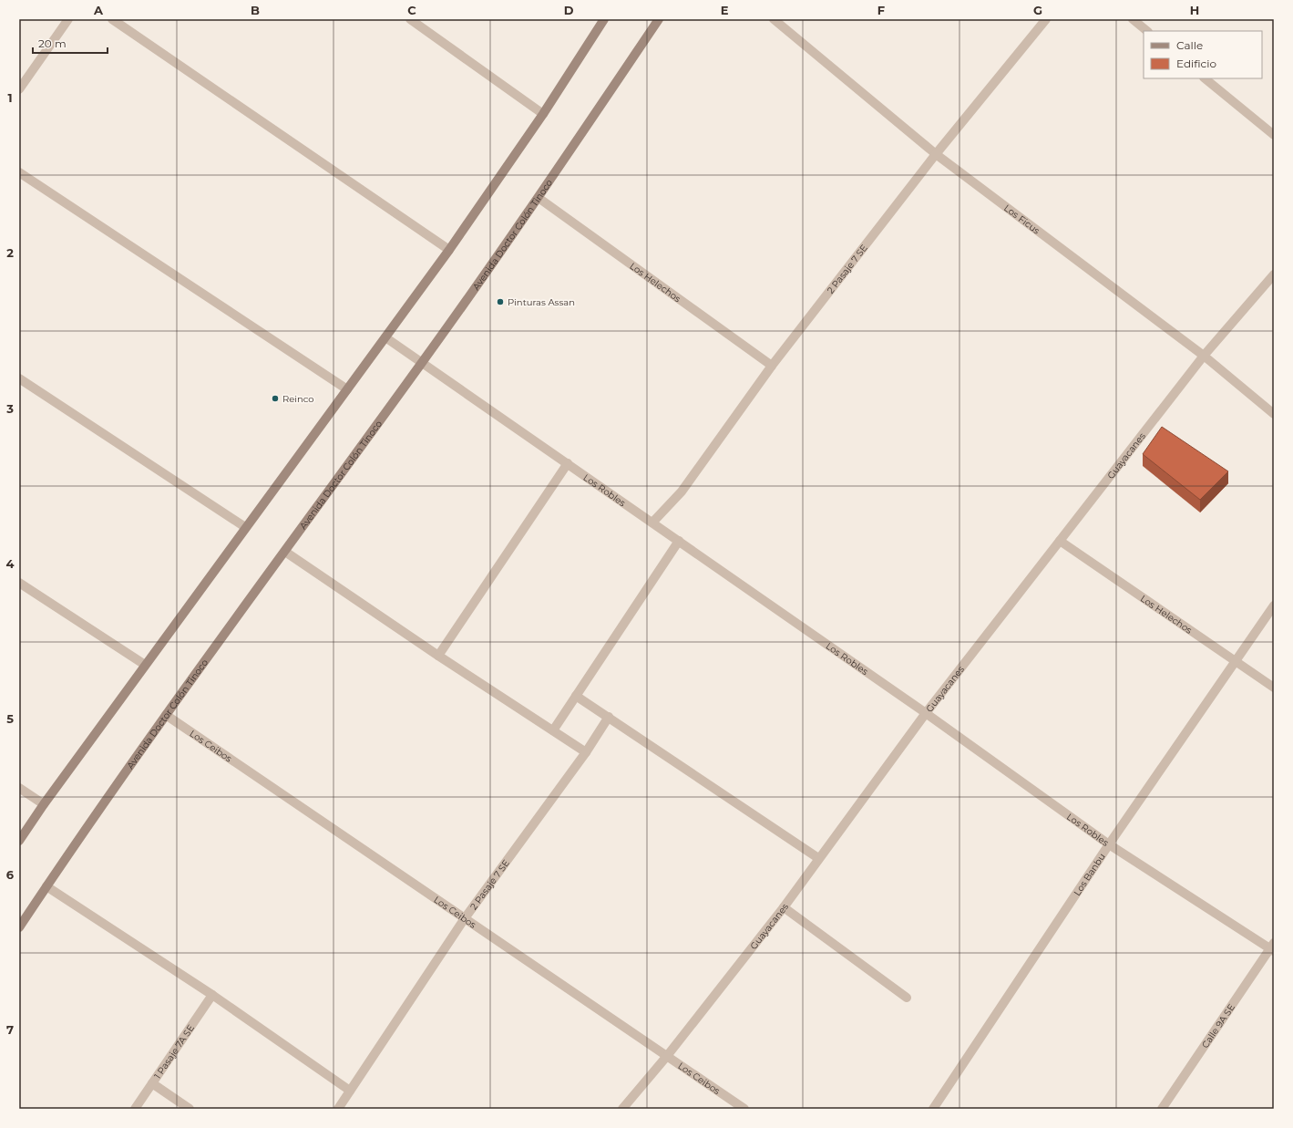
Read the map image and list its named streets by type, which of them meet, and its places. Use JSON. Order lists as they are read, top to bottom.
{
  "streets": {
    "main road": ["Avenida Doctor Colón Tinoco"],
    "street": [
      "Los Ficus",
      "2 Pasaje 7 SE",
      "Los Helechos",
      "Guayacanes",
      "Los Robles",
      "Los Ceibos",
      "Los Banbu",
      "Calle 9A SE",
      "1 Pasaje 7A SE"
    ]
  },
  "crossings": [
    ["Los Ficus", "2 Pasaje 7 SE"],
    ["Los Ficus", "Guayacanes"],
    ["Avenida Doctor Colón Tinoco", "Los Helechos"],
    ["Avenida Doctor Colón Tinoco", "Los Robles"],
    ["Avenida Doctor Colón Tinoco", "Los Ceibos"],
    ["2 Pasaje 7 SE", "Los Helechos"],
    ["2 Pasaje 7 SE", "Los Robles"],
    ["2 Pasaje 7 SE", "Los Ceibos"],
    ["Los Helechos", "Guayacanes"],
    ["Los Helechos", "Los Banbu"],
    ["Guayacanes", "Los Robles"],
    ["Guayacanes", "Los Ceibos"],
    ["Los Robles", "Los Banbu"],
    ["Los Robles", "Calle 9A SE"]
  ],
  "places": ["Pinturas Assan", "Reinco"],
  "legend": ["Calle", "Edificio"],
  "scale_bar": "20 m",
  "grid": {
    "columns": [
      "A",
      "B",
      "C",
      "D",
      "E",
      "F",
      "G",
      "H"
    ],
    "rows": [
      "1",
      "2",
      "3",
      "4",
      "5",
      "6",
      "7"
    ]
  }
}
